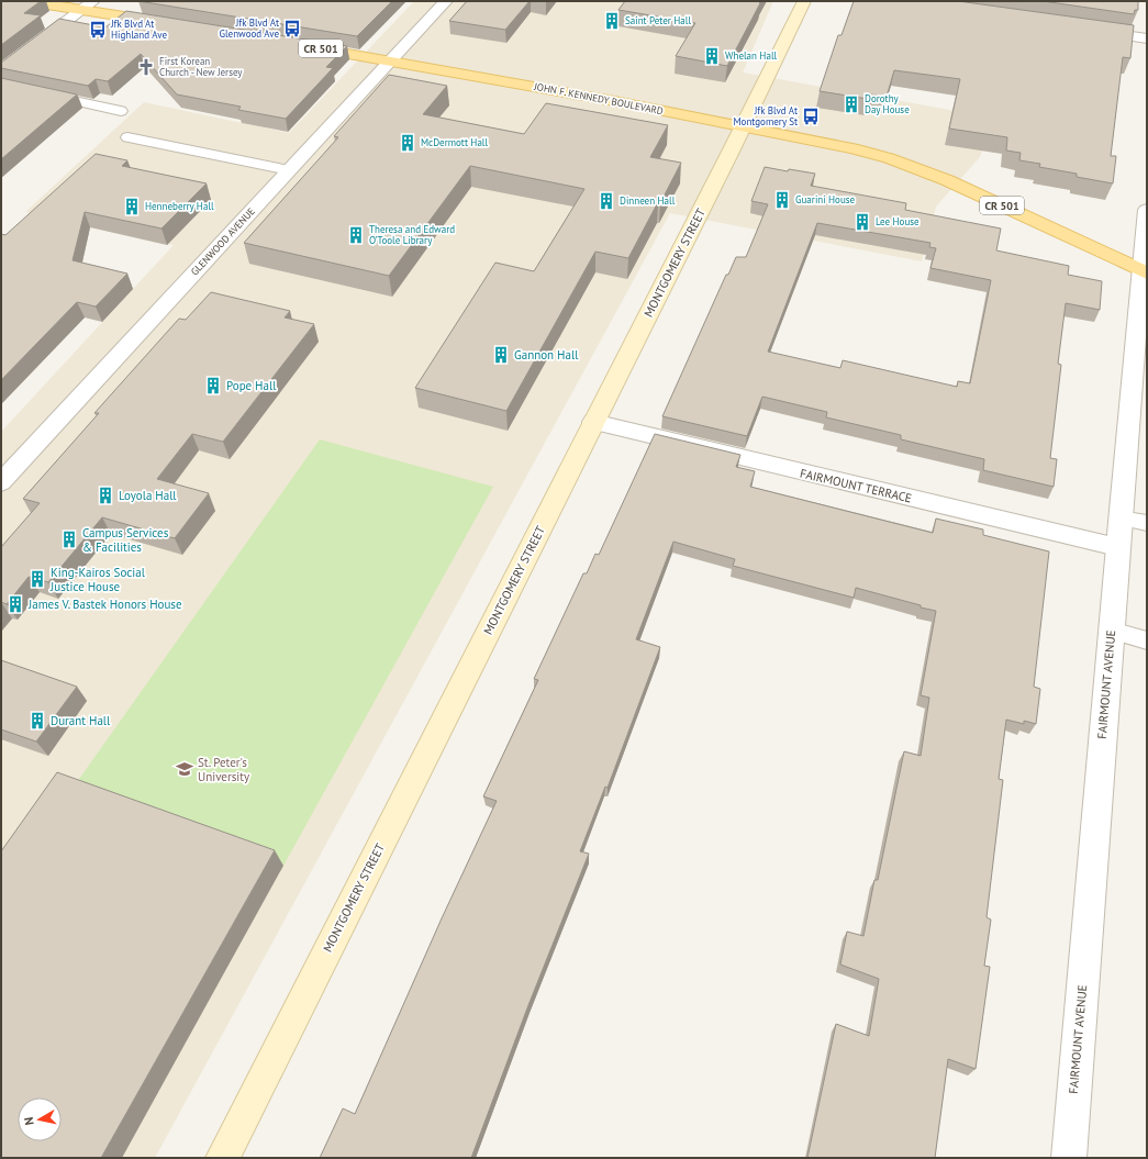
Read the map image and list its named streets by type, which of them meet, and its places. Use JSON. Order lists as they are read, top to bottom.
{
  "streets": {
    "main road": ["CR 501", "JOHN F. KENNEDY BOULEVARD", "MONTGOMERY STREET"],
    "street": ["GLENWOOD AVENUE", "FAIRMOUNT TERRACE", "FAIRMOUNT AVENUE"]
  },
  "crossings": [
    ["JOHN F. KENNEDY BOULEVARD", "GLENWOOD AVENUE"],
    ["JOHN F. KENNEDY BOULEVARD", "MONTGOMERY STREET"],
    ["JOHN F. KENNEDY BOULEVARD", "FAIRMOUNT AVENUE"],
    ["MONTGOMERY STREET", "FAIRMOUNT TERRACE"],
    ["FAIRMOUNT TERRACE", "FAIRMOUNT AVENUE"]
  ],
  "places": {
    "building": [
      "Saint Peter Hall",
      "Whelan Hall",
      "Dorothy Day House",
      "McDermott Hall",
      "Guarini House",
      "Dinneen Hall",
      "Henneberry Hall",
      "Lee House",
      "Theresa and Edward O’Toole Library",
      "Gannon Hall",
      "Pope Hall",
      "Loyola Hall",
      "Campus Services & Facilities",
      "King-Kairos Social Justice House",
      "James V. Bastek Honors House",
      "Durant Hall"
    ],
    "bus stop": ["Jfk Blvd At Glenwood Ave", "Jfk Blvd At Highland Ave", "Jfk Blvd At Montgomery St"],
    "church": ["First Korean Church - New Jersey"],
    "school or university": ["St. Peter's University"]
  },
  "north": "left"
}
